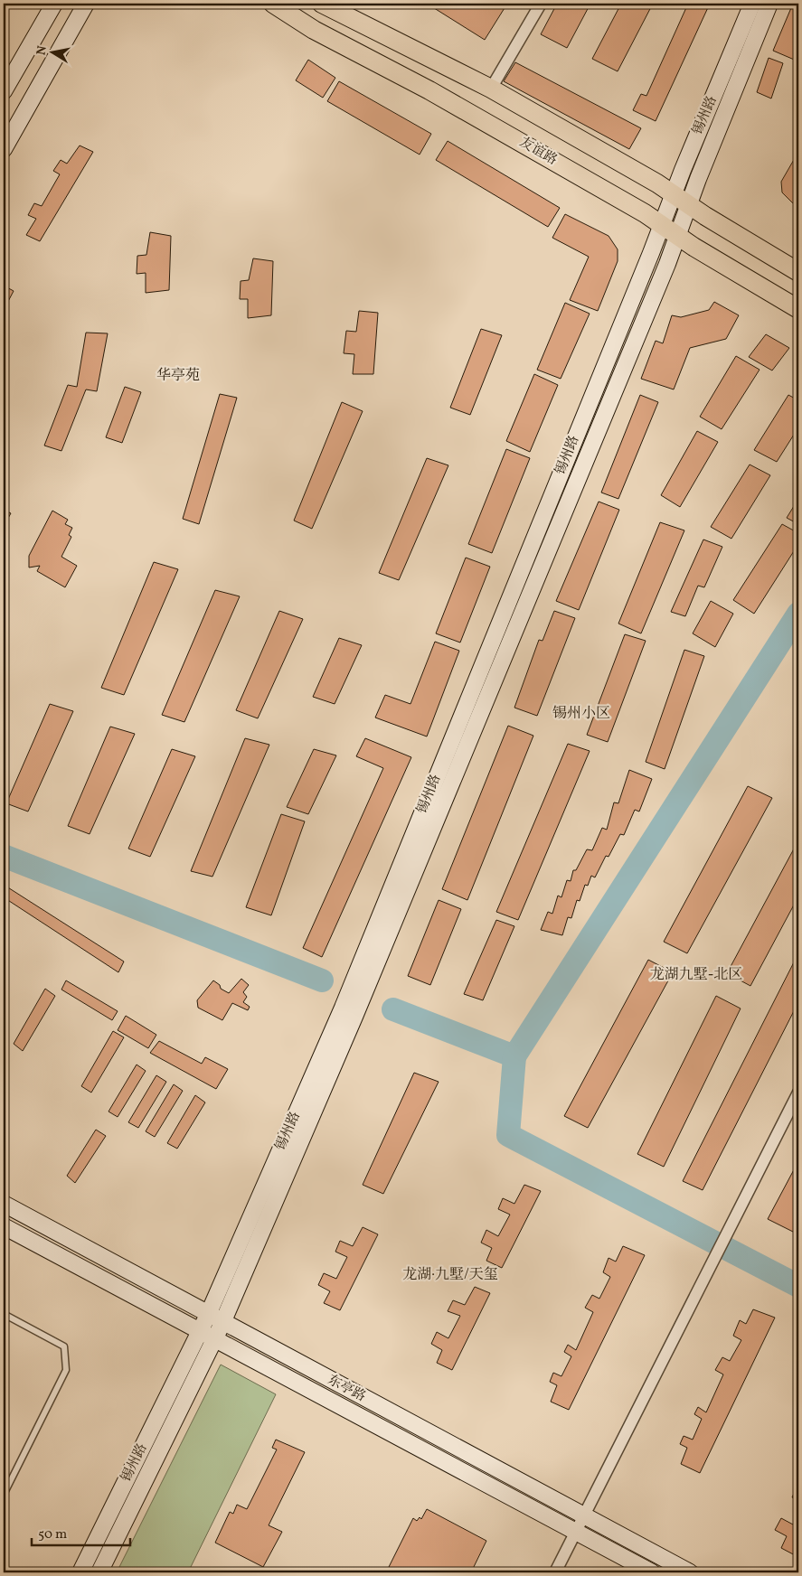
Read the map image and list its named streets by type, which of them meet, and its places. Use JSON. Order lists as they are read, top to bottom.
{
  "streets": {
    "main road": ["友谊路"],
    "street": ["锡州路", "东亭路"]
  },
  "crossings": [
    ["锡州路", "友谊路"],
    ["锡州路", "东亭路"]
  ],
  "districts": [
    "华亭苑",
    "锡州小区",
    "龙湖九墅-北区",
    "龙湖·九墅/天玺"
  ],
  "scale_bar": "50 m",
  "north": "left"
}
